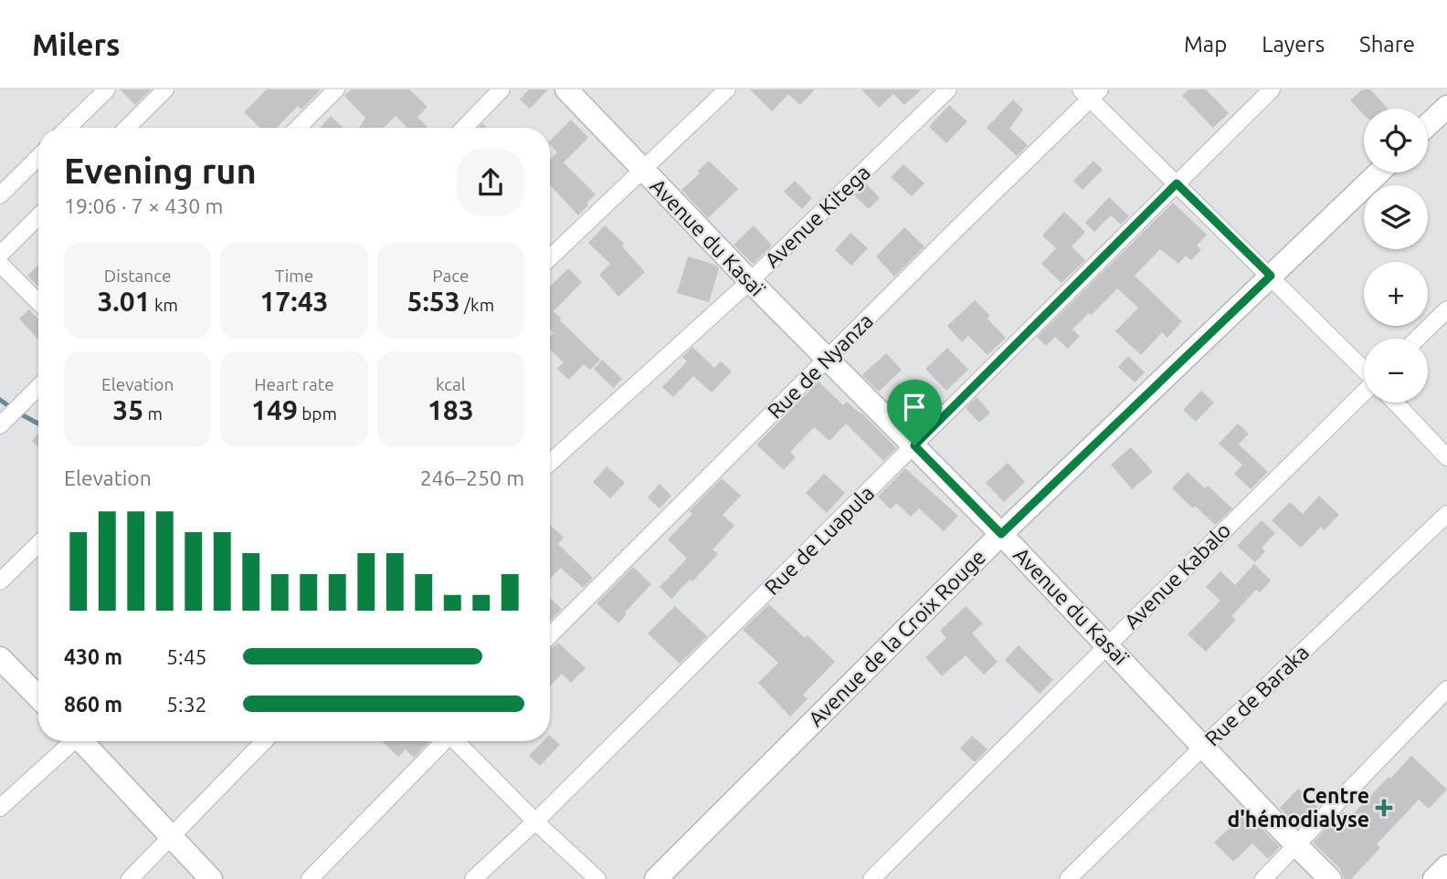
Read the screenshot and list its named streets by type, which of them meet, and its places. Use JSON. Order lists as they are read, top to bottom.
{
  "streets": {
    "street": [
      "Avenue Kitega",
      "Avenue du Kasaï",
      "Rue de Nyanza",
      "Rue de Luapula",
      "Avenue Kabalo",
      "Avenue de la Croix Rouge",
      "Rue de Baraka"
    ]
  },
  "crossings": [
    ["Avenue Kitega", "Avenue du Kasaï"],
    ["Avenue du Kasaï", "Rue de Nyanza"],
    ["Avenue du Kasaï", "Rue de Luapula"],
    ["Avenue du Kasaï", "Avenue Kabalo"],
    ["Avenue du Kasaï", "Avenue de la Croix Rouge"],
    ["Avenue du Kasaï", "Rue de Baraka"]
  ],
  "places": {
    "health": ["Centre d'hémodialyse"]
  },
  "page": {
    "header": "Milers",
    "nav": ["Map", "Layers", "Share"],
    "map_buttons": ["+", "−"],
    "heading": ["Evening run", "19:06 · 7 × 430 m"],
    "stats": [
      ["Distance", "3.01 km"],
      ["Time", "17:43"],
      ["Pace", "5:53 /km"],
      ["Elevation", "35 m"],
      ["Heart rate", "149 bpm"],
      ["kcal", "183"]
    ],
    "chart": ["Elevation", "246–250 m"],
    "list": [
      {
        "name": "430 m",
        "note": "5:45"
      },
      {
        "name": "860 m",
        "note": "5:32"
      }
    ]
  }
}
